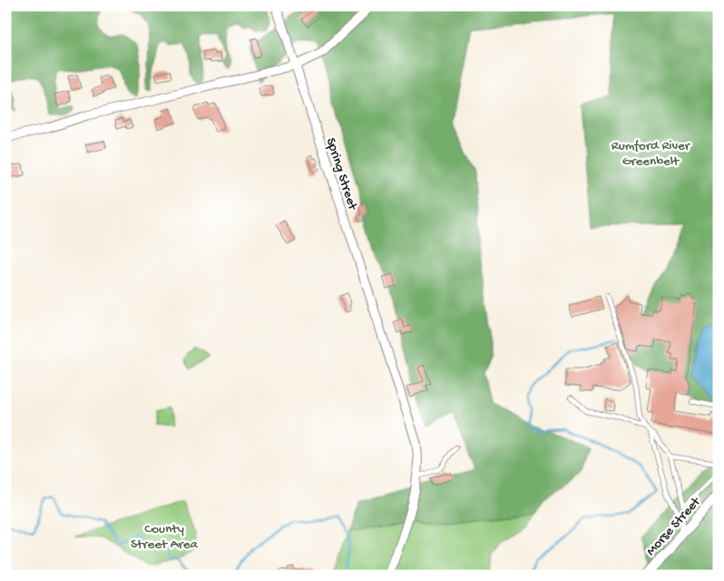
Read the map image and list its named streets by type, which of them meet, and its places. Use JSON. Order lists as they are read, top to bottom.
{
  "streets": {
    "street": ["Spring Street", "Morse Street"]
  },
  "parks": ["Rumford River Greenbelt", "County Street Area"]
}
